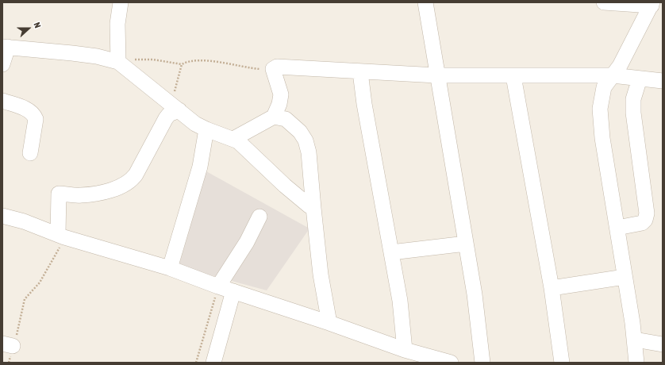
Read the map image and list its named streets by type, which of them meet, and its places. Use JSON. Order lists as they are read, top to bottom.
{
  "north": "right"
}
